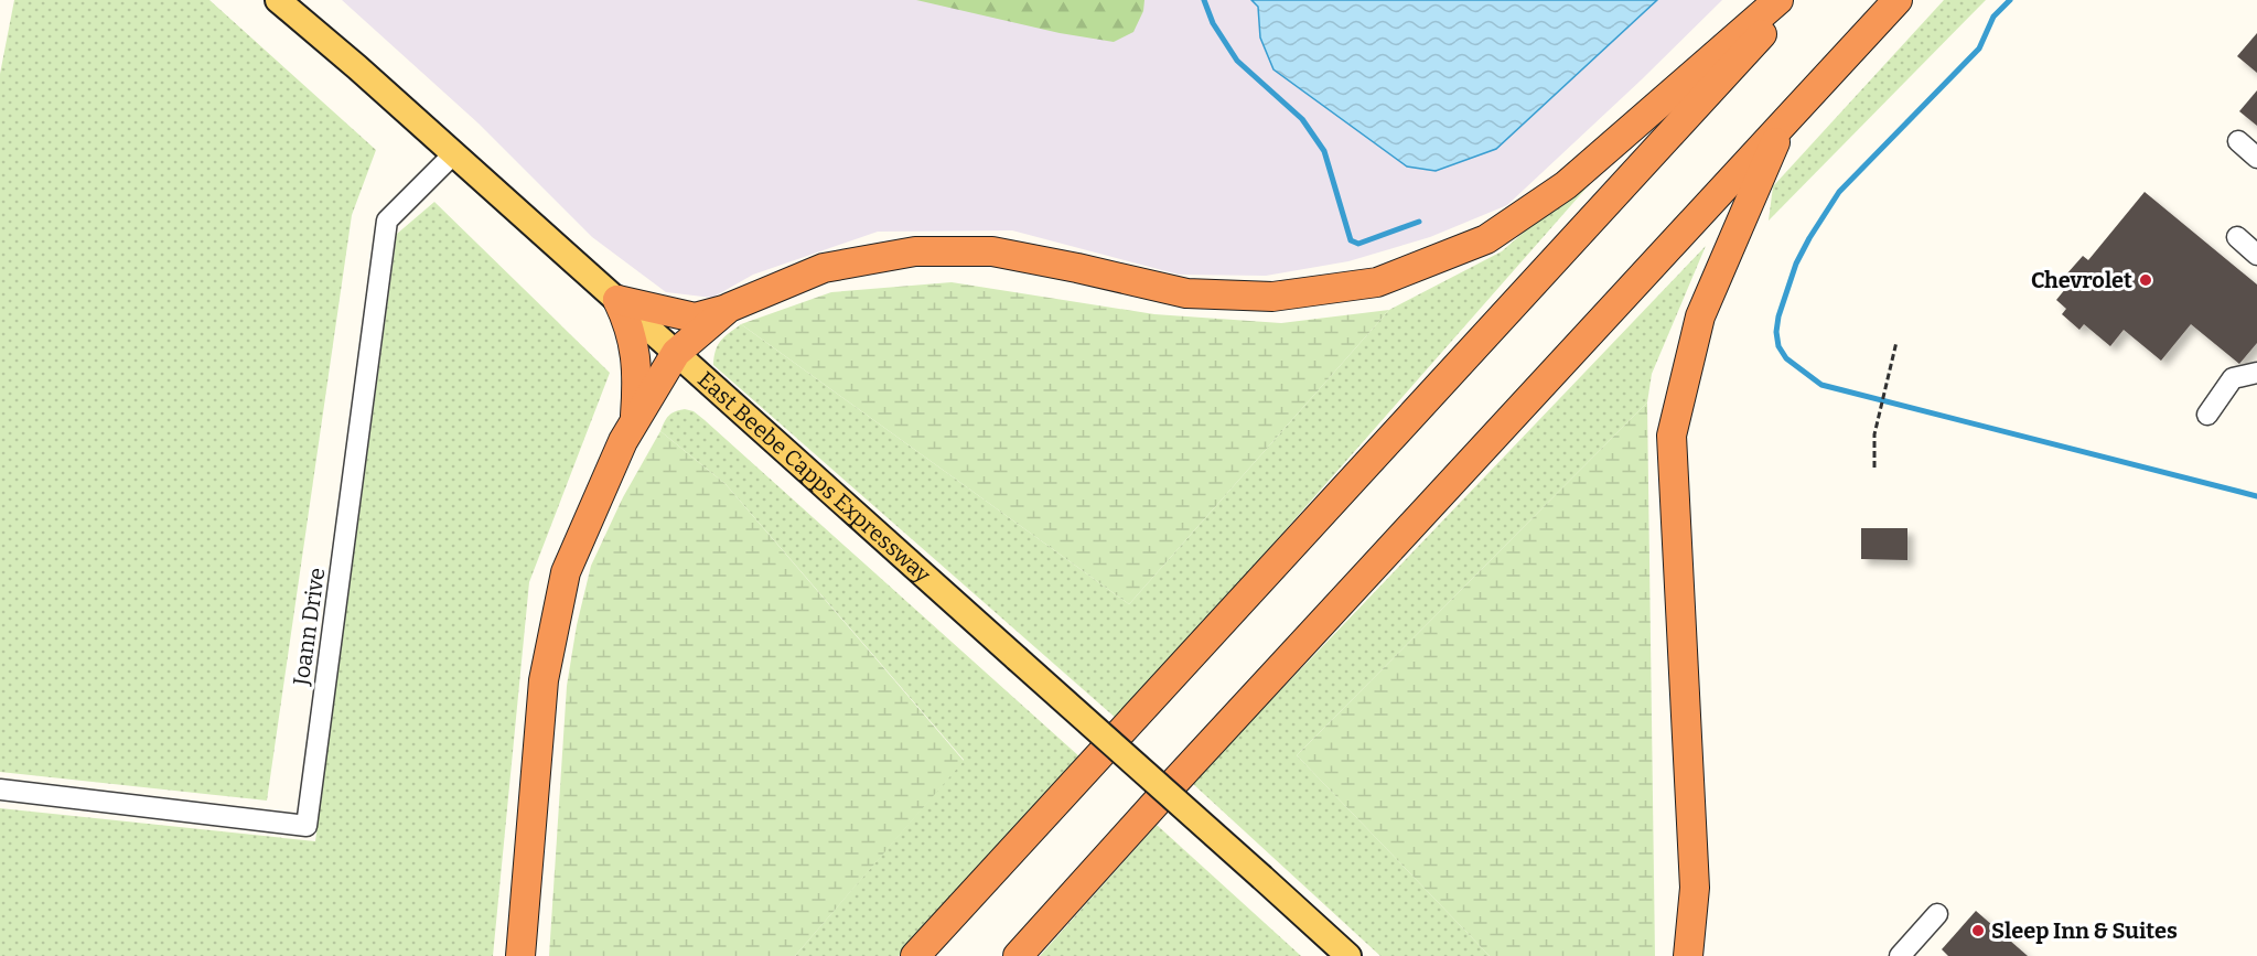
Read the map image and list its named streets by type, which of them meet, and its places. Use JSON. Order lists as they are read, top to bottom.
{
  "streets": {
    "main road": ["East Beebe Capps Expressway"],
    "street": ["Joann Drive"]
  },
  "crossings": [
    ["East Beebe Capps Expressway", "Joann Drive"]
  ],
  "places": ["Chevrolet", "Sleep Inn & Suites"]
}
